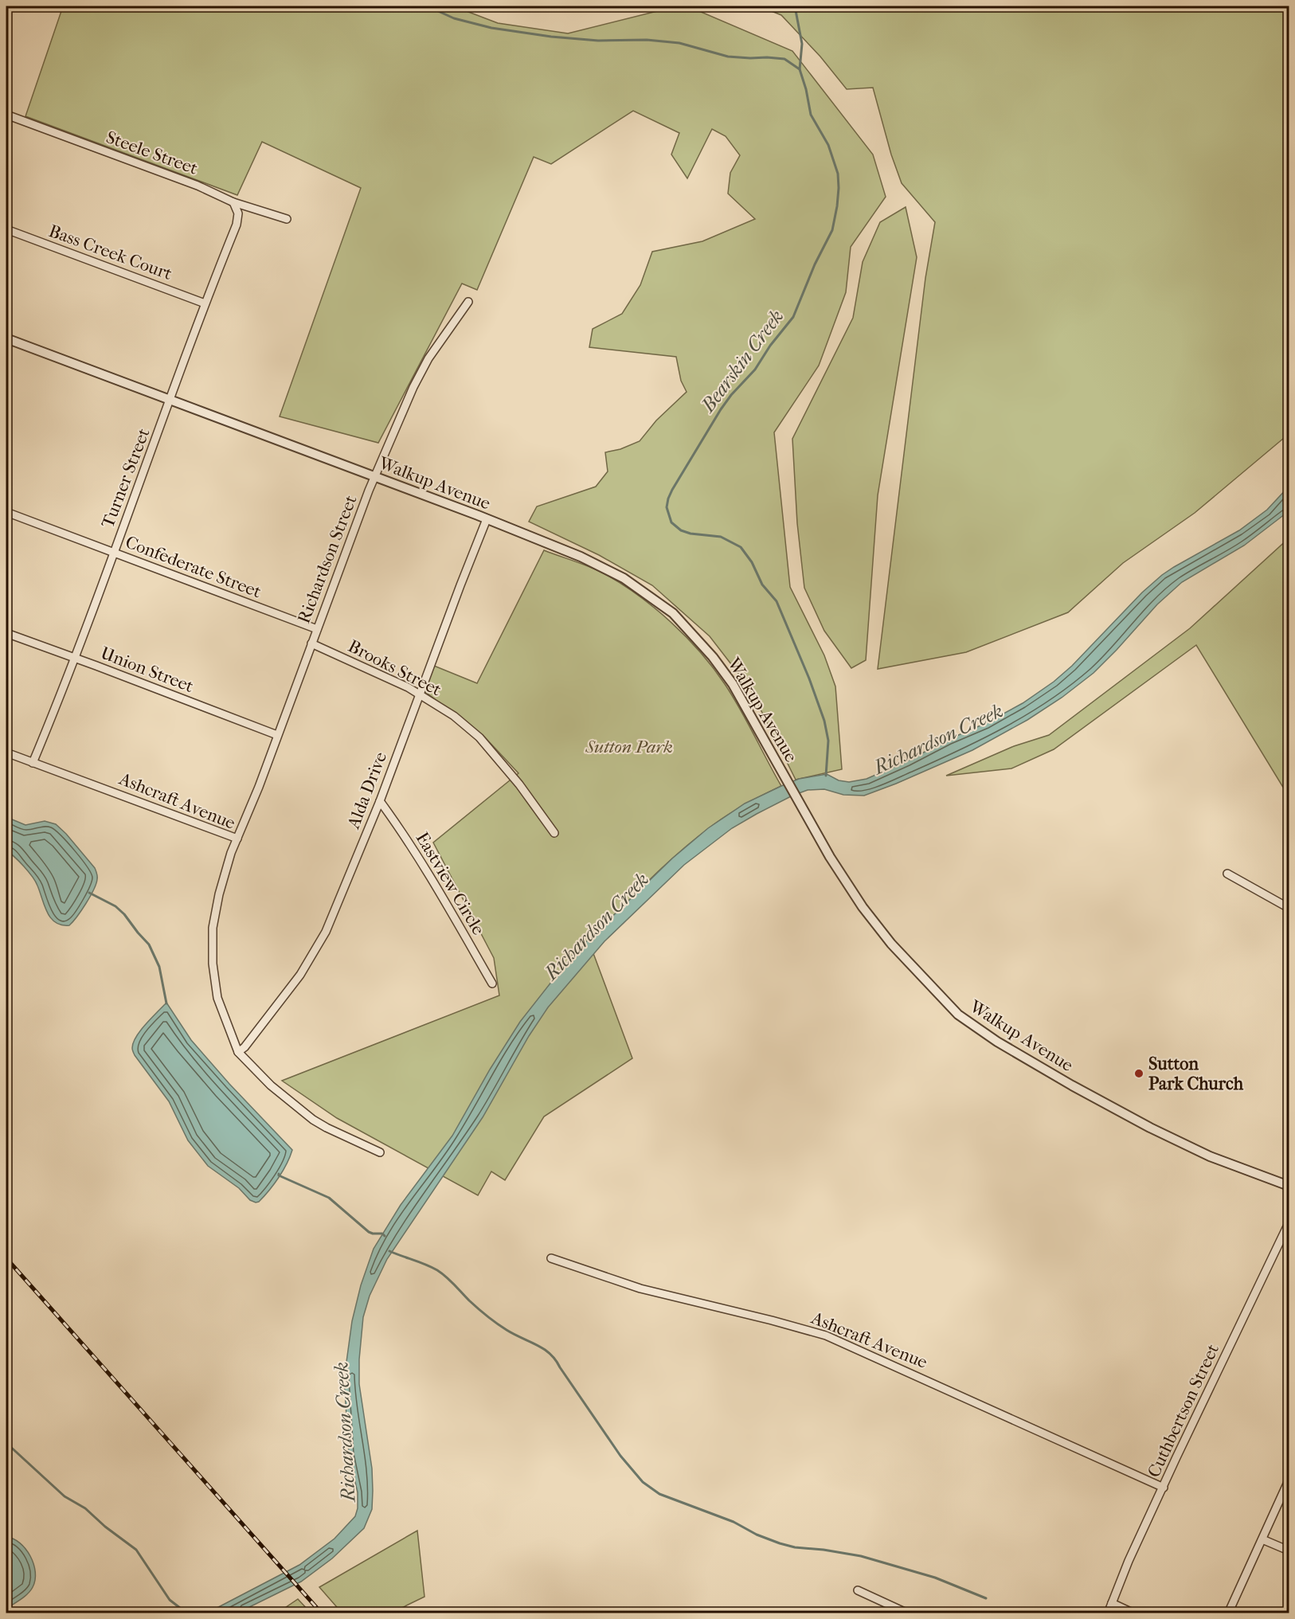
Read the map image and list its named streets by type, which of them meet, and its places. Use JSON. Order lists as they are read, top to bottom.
{
  "streets": {
    "street": [
      "Steele Street",
      "Bass Creek Court",
      "Turner Street",
      "Walkup Avenue",
      "Richardson Street",
      "Confederate Street",
      "Brooks Street",
      "Union Street",
      "Alda Drive",
      "Ashcraft Avenue",
      "Eastview Circle",
      "Cuthbertson Street"
    ]
  },
  "crossings": [
    ["Steele Street", "Turner Street"],
    ["Bass Creek Court", "Turner Street"],
    ["Turner Street", "Walkup Avenue"],
    ["Turner Street", "Confederate Street"],
    ["Turner Street", "Union Street"],
    ["Turner Street", "Ashcraft Avenue"],
    ["Walkup Avenue", "Richardson Street"],
    ["Walkup Avenue", "Alda Drive"],
    ["Richardson Street", "Confederate Street"],
    ["Richardson Street", "Brooks Street"],
    ["Richardson Street", "Union Street"],
    ["Richardson Street", "Ashcraft Avenue"],
    ["Brooks Street", "Alda Drive"],
    ["Alda Drive", "Ashcraft Avenue"],
    ["Alda Drive", "Eastview Circle"],
    ["Ashcraft Avenue", "Cuthbertson Street"]
  ],
  "water": ["Bearskin Creek", "Richardson Creek"],
  "parks": ["Sutton Park"],
  "places": ["Sutton Park Church"]
}
